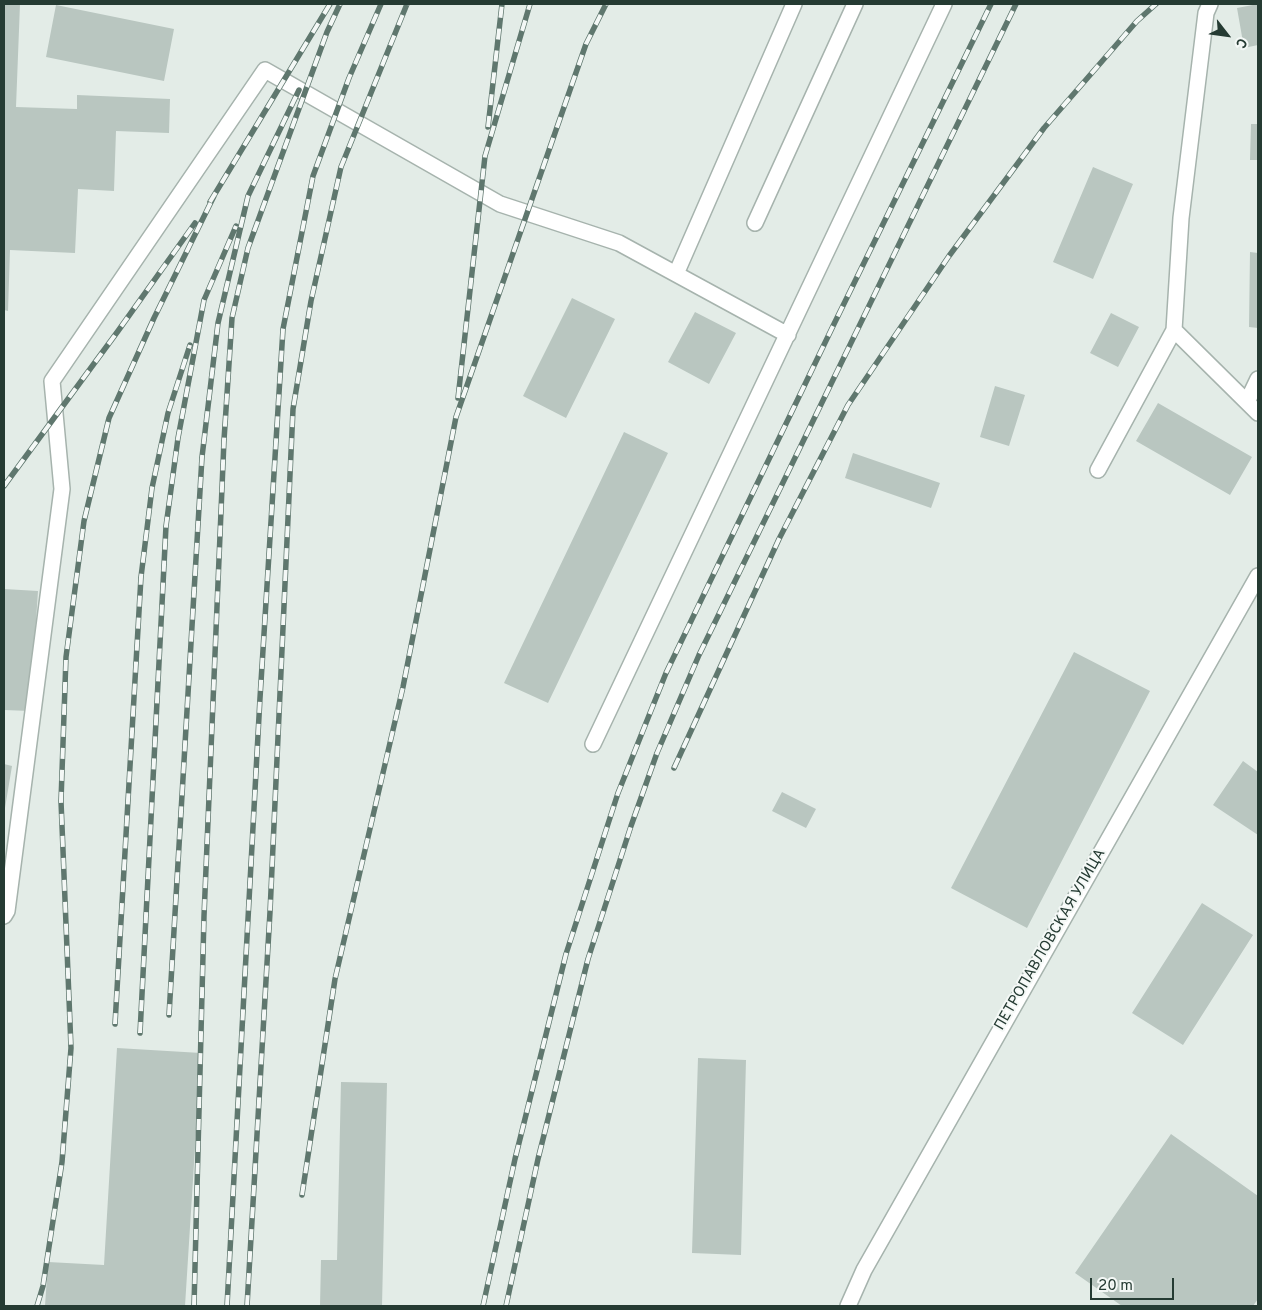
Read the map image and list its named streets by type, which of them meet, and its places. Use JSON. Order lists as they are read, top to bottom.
{
  "streets": {
    "street": ["ПЕТРОПАВЛОВСКАЯ УЛИЦА"]
  },
  "scale_bar": "20 m",
  "north": "bottom right"
}
